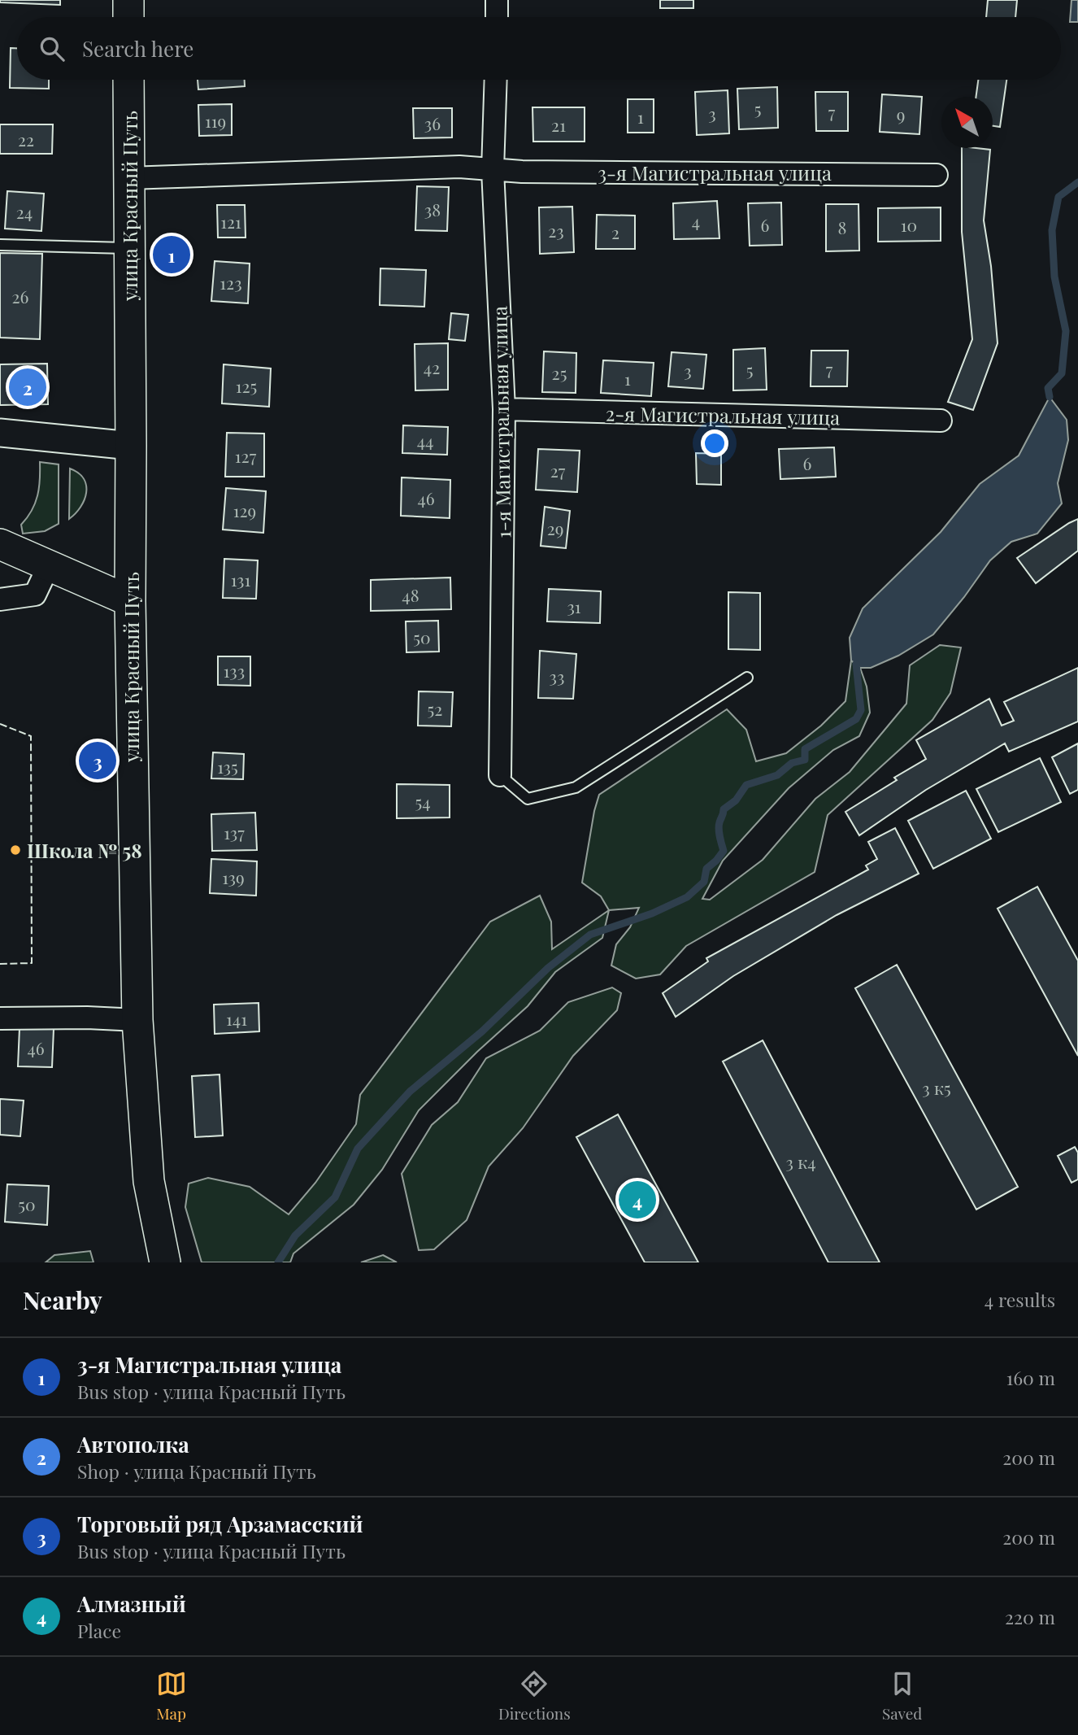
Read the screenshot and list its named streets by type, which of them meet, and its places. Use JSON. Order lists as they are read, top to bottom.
{
  "streets": {
    "main road": ["улица Красный Путь"],
    "street": ["3-я Магистральная улица", "2-я Магистральная улица", "1-я Магистральная улица"]
  },
  "crossings": [
    ["3-я Магистральная улица", "улица Красный Путь"],
    ["3-я Магистральная улица", "1-я Магистральная улица"],
    ["2-я Магистральная улица", "1-я Магистральная улица"]
  ],
  "places": ["Школа № 58"],
  "house_numbers": [
    "5",
    "7",
    "3",
    "9",
    "1",
    "119",
    "36",
    "21",
    "22",
    "38",
    "24",
    "4",
    "121",
    "6",
    "10",
    "8",
    "23",
    "2",
    "123",
    "26",
    "42",
    "7",
    "5",
    "3",
    "25",
    "1",
    "125",
    "44",
    "127",
    "6",
    "27",
    "46",
    "129",
    "29",
    "131",
    "48",
    "31",
    "50",
    "133",
    "33",
    "52",
    "135",
    "54",
    "137",
    "139",
    "141",
    "46",
    "3 к5",
    "3 к4",
    "50"
  ],
  "north": "top left",
  "page": {
    "search": "Search here",
    "pins": [
      "1",
      "2",
      "3",
      "4"
    ],
    "heading": ["Nearby", "4 results"],
    "list": [
      {
        "mark": "1",
        "name": "3-я Магистральная улица",
        "note": "Bus stop · улица Красный Путь",
        "value": "160 m"
      },
      {
        "mark": "2",
        "name": "Автополка",
        "note": "Shop · улица Красный Путь",
        "value": "200 m"
      },
      {
        "mark": "3",
        "name": "Торговый ряд Арзамасский",
        "note": "Bus stop · улица Красный Путь",
        "value": "200 m"
      },
      {
        "mark": "4",
        "name": "Алмазный",
        "note": "Place",
        "value": "220 m"
      }
    ],
    "nav": ["Map", "Directions", "Saved"]
  }
}
